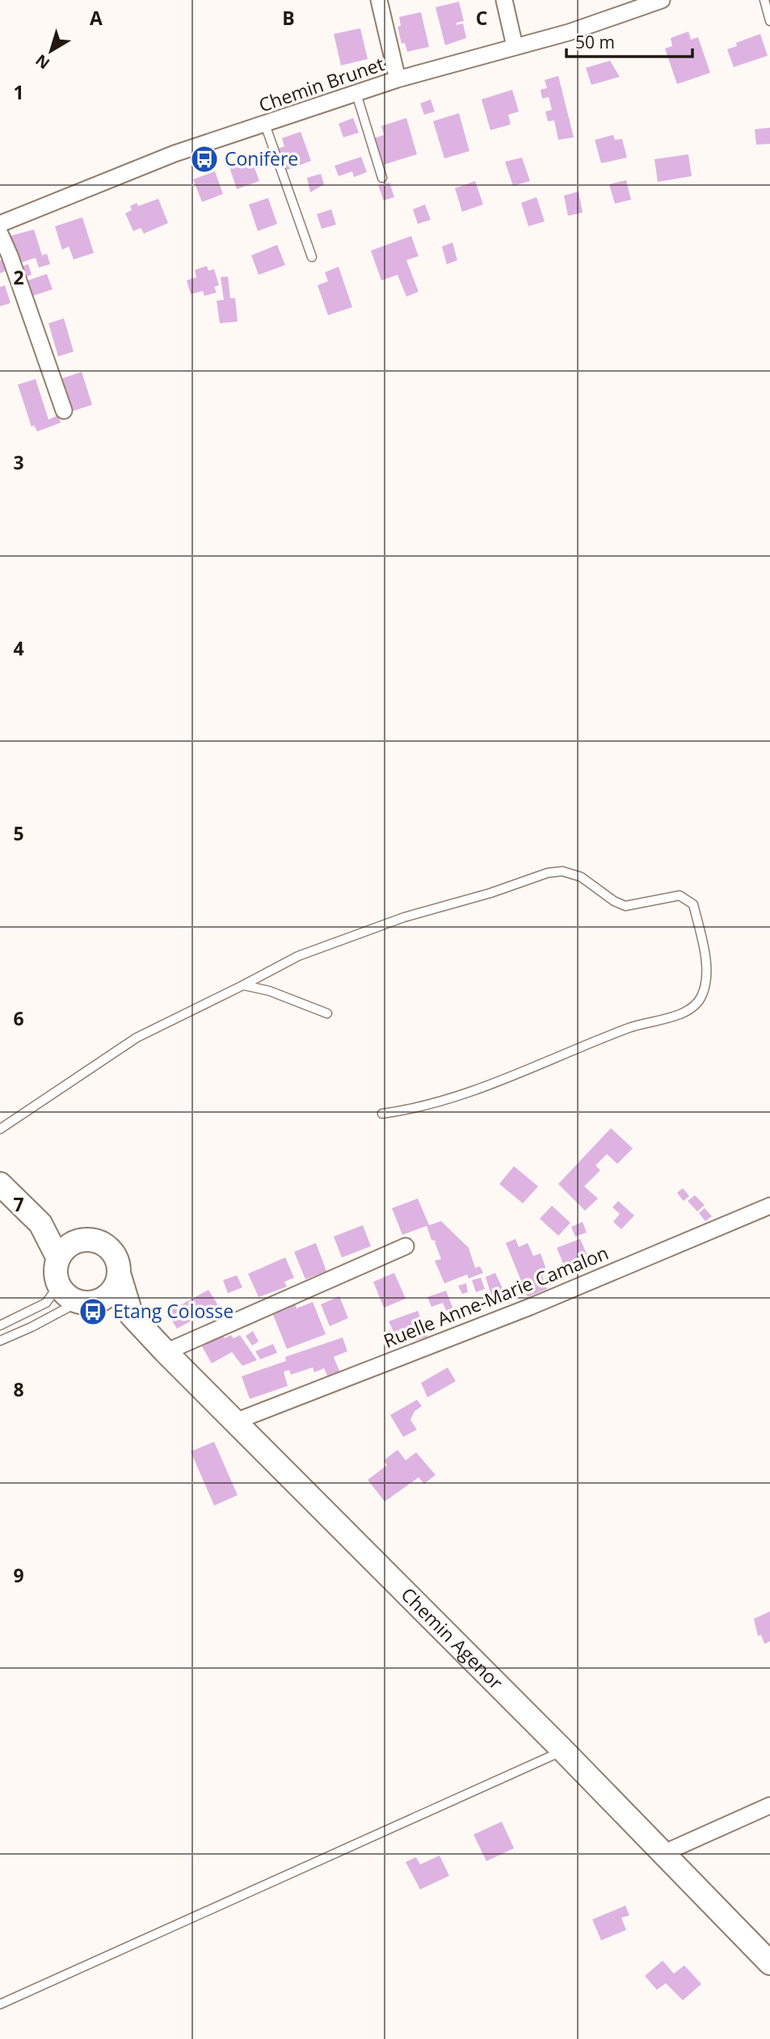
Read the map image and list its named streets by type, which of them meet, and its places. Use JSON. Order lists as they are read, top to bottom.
{
  "streets": {
    "main road": ["Chemin Agenor"],
    "street": ["Chemin Brunet", "Ruelle Anne-Marie Camalon"]
  },
  "crossings": [
    ["Ruelle Anne-Marie Camalon", "Chemin Agenor"]
  ],
  "places": {
    "bus stop": ["Conifère", "Etang Colosse"]
  },
  "scale_bar": "50 m",
  "north": "bottom left",
  "grid": {
    "columns": ["A", "B", "C"],
    "rows": [
      "1",
      "2",
      "3",
      "4",
      "5",
      "6",
      "7",
      "8",
      "9"
    ]
  }
}
